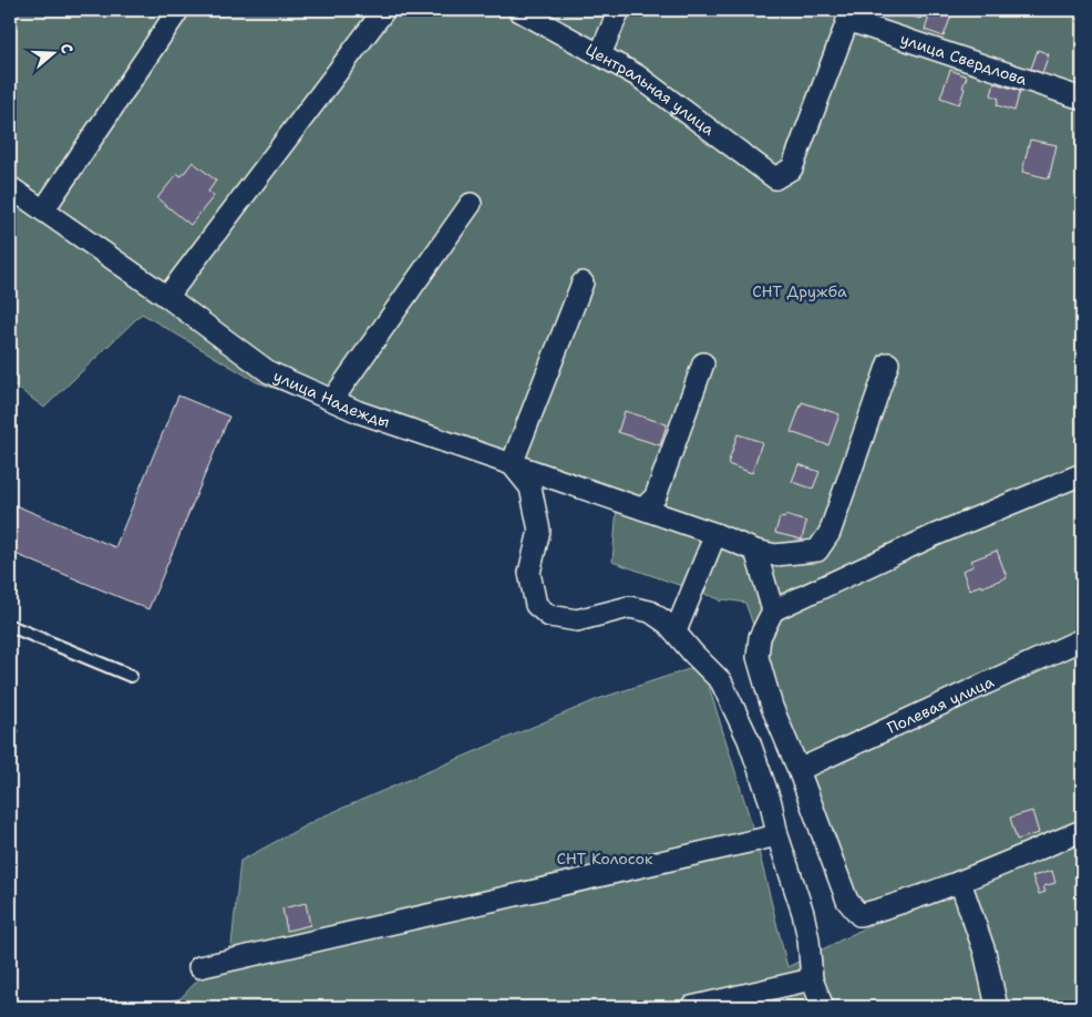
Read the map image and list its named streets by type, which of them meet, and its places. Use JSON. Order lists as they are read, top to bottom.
{
  "streets": {
    "street": [
      "улица Свердлова",
      "Центральная улица",
      "улица Надежды",
      "Полевая улица"
    ]
  },
  "crossings": [
    ["улица Свердлова", "Центральная улица"]
  ],
  "parks": ["СНТ Дружба", "СНТ Колосок"],
  "north": "right"
}
